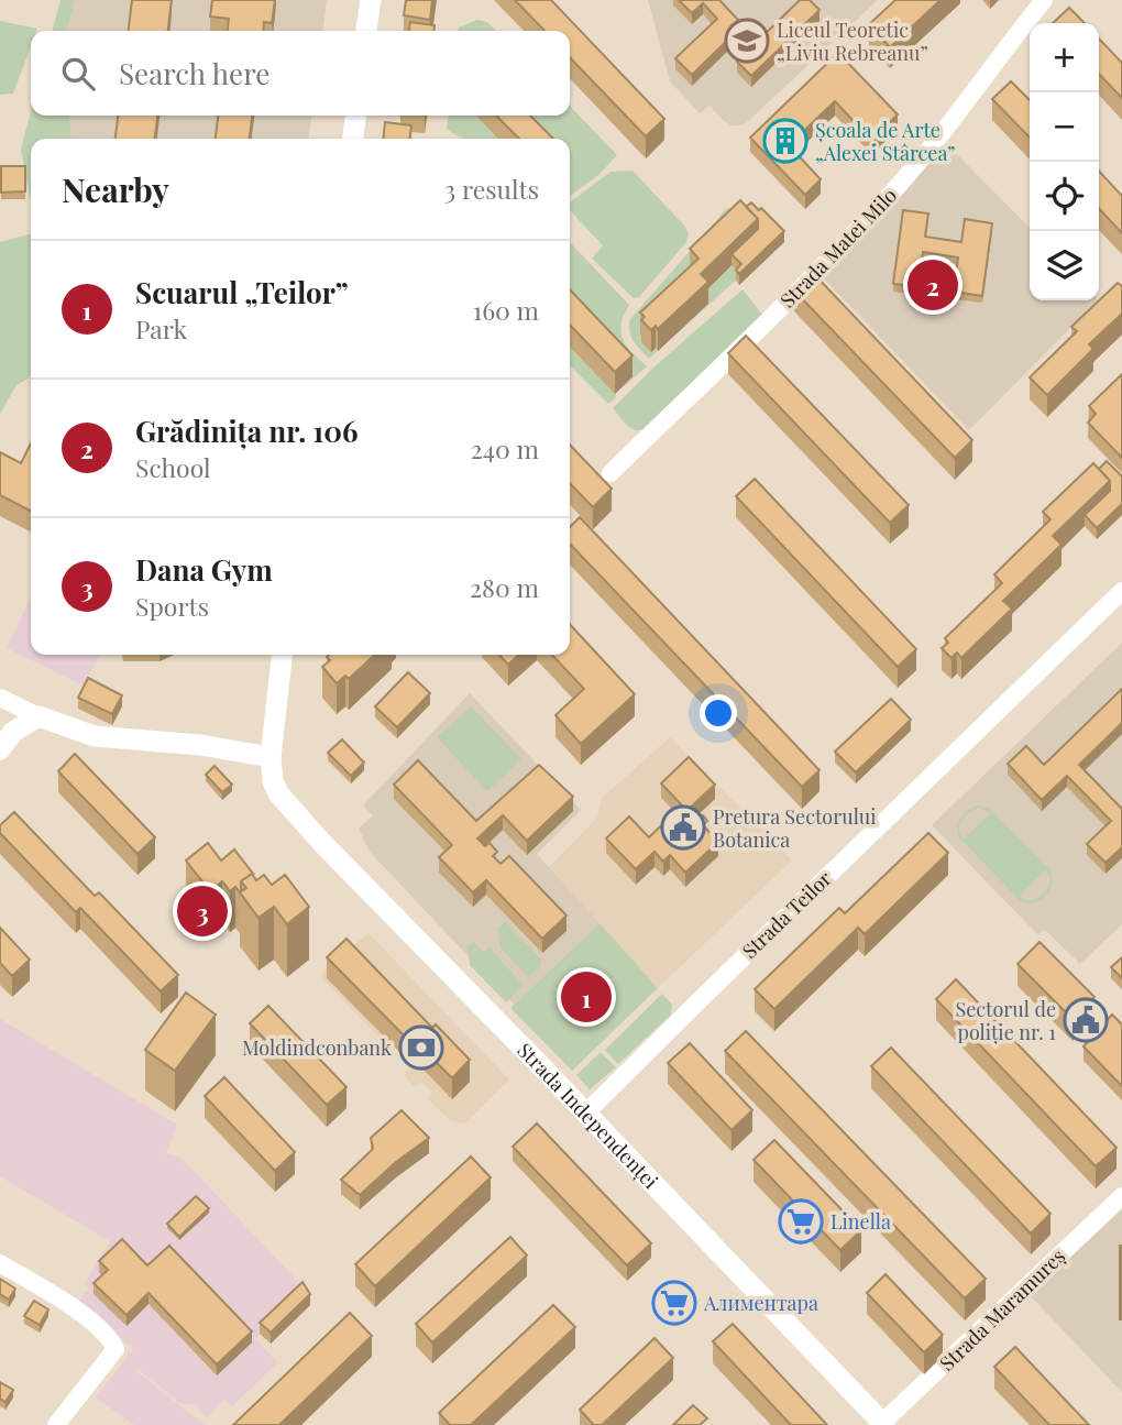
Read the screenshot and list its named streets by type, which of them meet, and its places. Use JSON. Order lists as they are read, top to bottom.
{
  "streets": {
    "main road": ["Strada Independenței"],
    "street": ["Strada Matei Milo", "Strada Teilor", "Strada Maramureș"]
  },
  "crossings": [
    ["Strada Teilor", "Strada Independenței"],
    ["Strada Independenței", "Strada Maramureș"]
  ],
  "places": {
    "school or university": ["Liceul Teoretic „Liviu Rebreanu”"],
    "building": ["Școala de Arte „Alexei Stârcea”"],
    "public building": ["Pretura Sectorului Botanica", "Sectorul de poliție nr. 1"],
    "bank": ["Moldindconbank"],
    "supermarket": ["Linella", "Алиментара"]
  },
  "page": {
    "map_buttons": ["+", "−"],
    "search": "Search here",
    "heading": ["Nearby", "3 results"],
    "list": [
      {
        "mark": "1",
        "name": "Scuarul „Teilor”",
        "note": "Park",
        "value": "160 m"
      },
      {
        "mark": "2",
        "name": "Grădinița nr. 106",
        "note": "School",
        "value": "240 m"
      },
      {
        "mark": "3",
        "name": "Dana Gym",
        "note": "Sports",
        "value": "280 m"
      }
    ],
    "pins": ["2", "3", "1"]
  }
}
